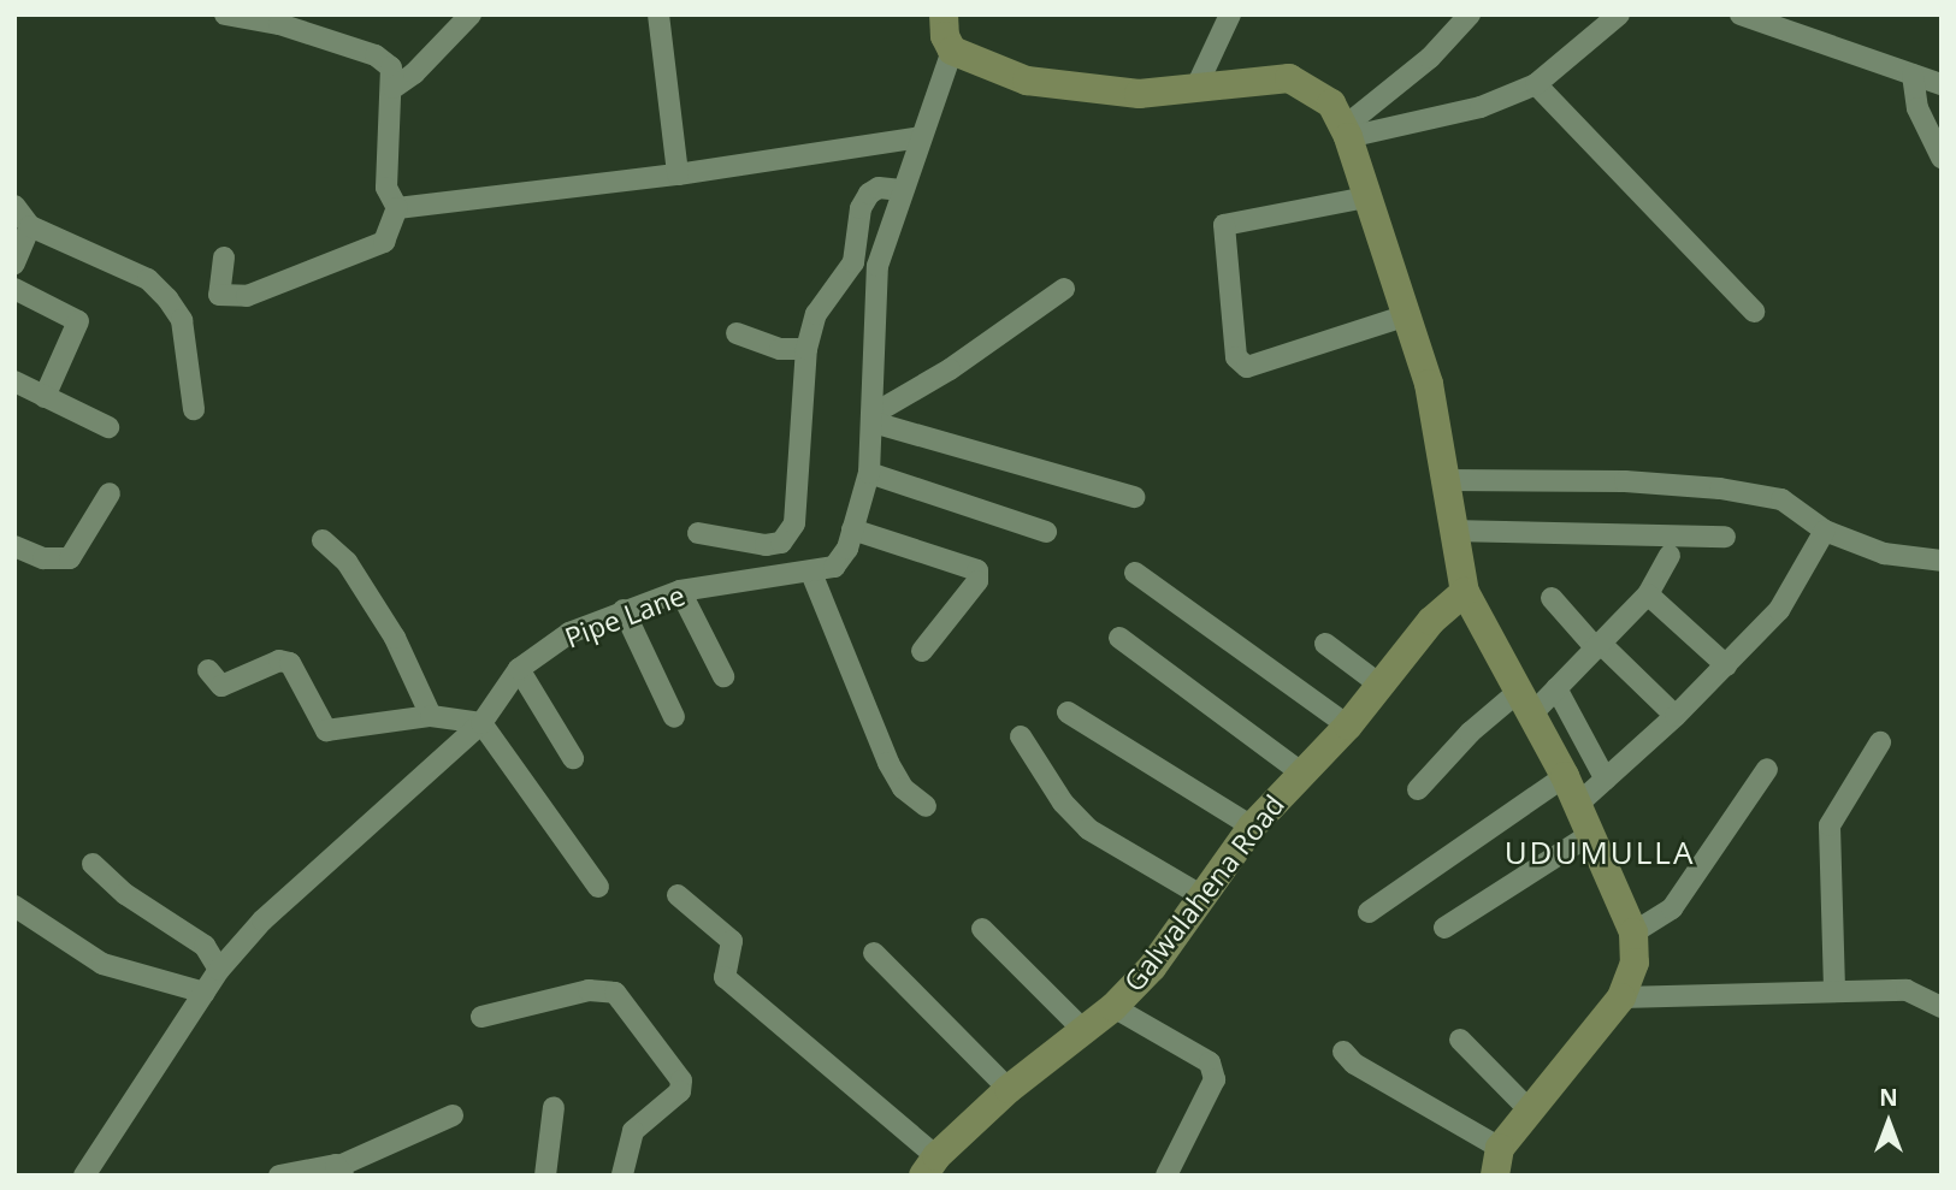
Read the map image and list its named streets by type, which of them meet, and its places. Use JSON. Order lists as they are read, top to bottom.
{
  "streets": {
    "street": ["Pipe Lane", "Galwalahena Road"]
  },
  "districts": ["UDUMULLA"],
  "north": "top"
}
